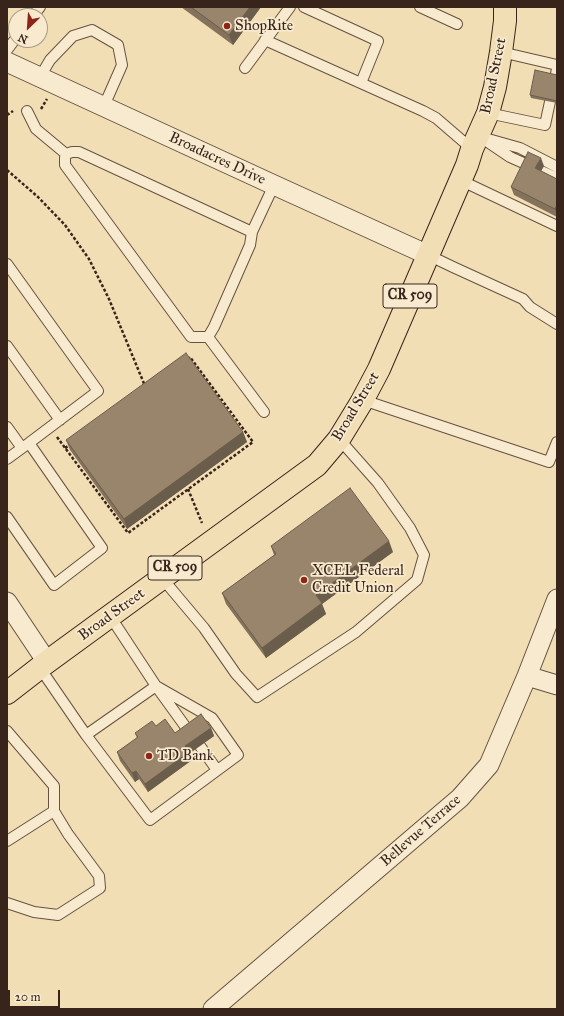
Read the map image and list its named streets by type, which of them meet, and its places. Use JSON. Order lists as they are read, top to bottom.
{
  "streets": {
    "main road": ["Broad Street", "CR 509"],
    "street": ["Broadacres Drive", "Bellevue Terrace"]
  },
  "crossings": [
    ["Broad Street", "Broadacres Drive"]
  ],
  "places": ["ShopRite", "XCEL Federal Credit Union", "TD Bank"],
  "scale_bar": "20 m",
  "north": "bottom left"
}
